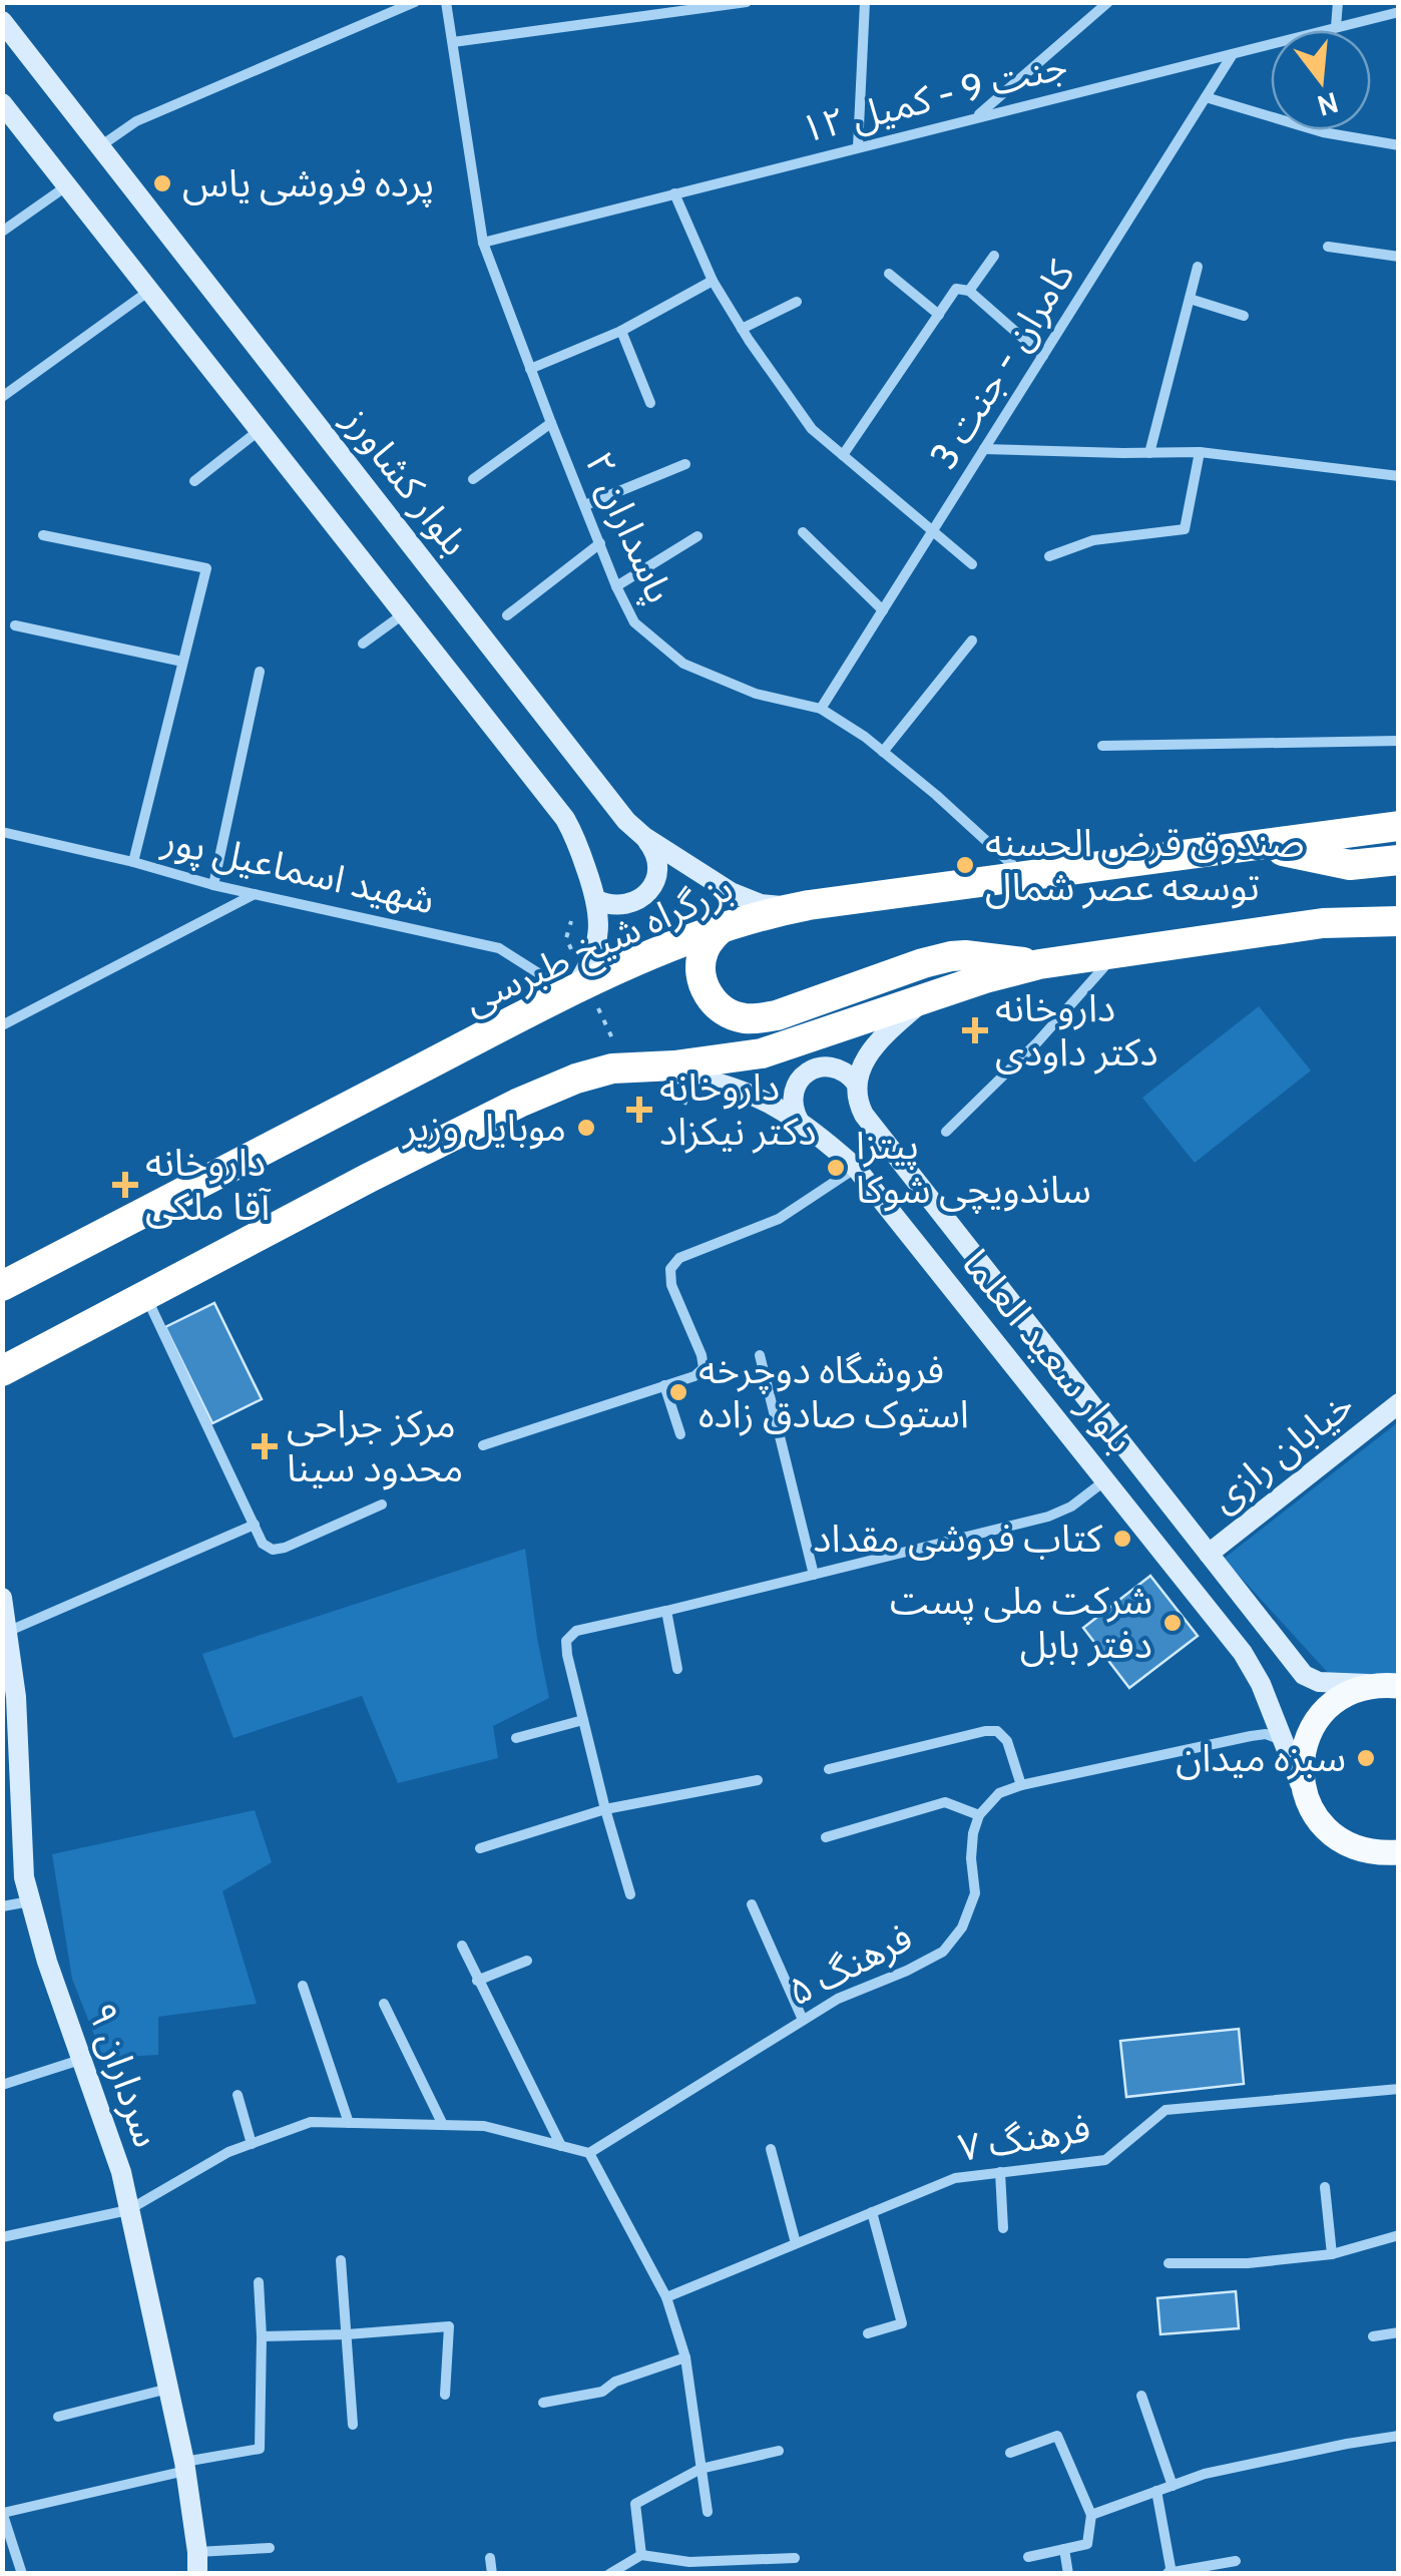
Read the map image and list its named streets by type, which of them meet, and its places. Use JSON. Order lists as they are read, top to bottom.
{
  "streets": {
    "highway": ["بزرگراه شیخ طبرسی"],
    "main road": [
      "بلوار کشاورز",
      "بلوار سعید العلما",
      "خیابان رازی",
      "سرداران ۹"
    ],
    "street": [
      "جنت 9 - کمیل ۱۲",
      "کامران - جنت 3",
      "پاسداران ۲",
      "شهید اسماعیل پور",
      "فرهنگ ۵",
      "فرهنگ ۷"
    ]
  },
  "crossings": [
    ["جنت 9 - کمیل ۱۲", "کامران - جنت 3"],
    ["جنت 9 - کمیل ۱۲", "پاسداران ۲"],
    ["کامران - جنت 3", "پاسداران ۲"],
    ["بلوار کشاورز", "بزرگراه شیخ طبرسی"],
    ["پاسداران ۲", "بزرگراه شیخ طبرسی"],
    ["شهید اسماعیل پور", "بزرگراه شیخ طبرسی"],
    ["بلوار سعید العلما", "خیابان رازی"]
  ],
  "places": {
    "other": [
      "پرده فروشی یاس",
      "صندوق قرض الحسنه توسعه عصر شمال",
      "موبایل وزیر",
      "پیتزا ساندویچی شوکا",
      "فروشگاه دوچرخه استوک صادق زاده",
      "کتاب فروشی مقداد",
      "شرکت ملی پست دفتر بابل",
      "سبزه میدان"
    ],
    "health": [
      "داروخانه دکتر داودی",
      "داروخانه دکتر نیکزاد",
      "داروخانه آقا ملکی",
      "مرکز جراحی محدود سینا"
    ]
  },
  "north": "bottom"
}
